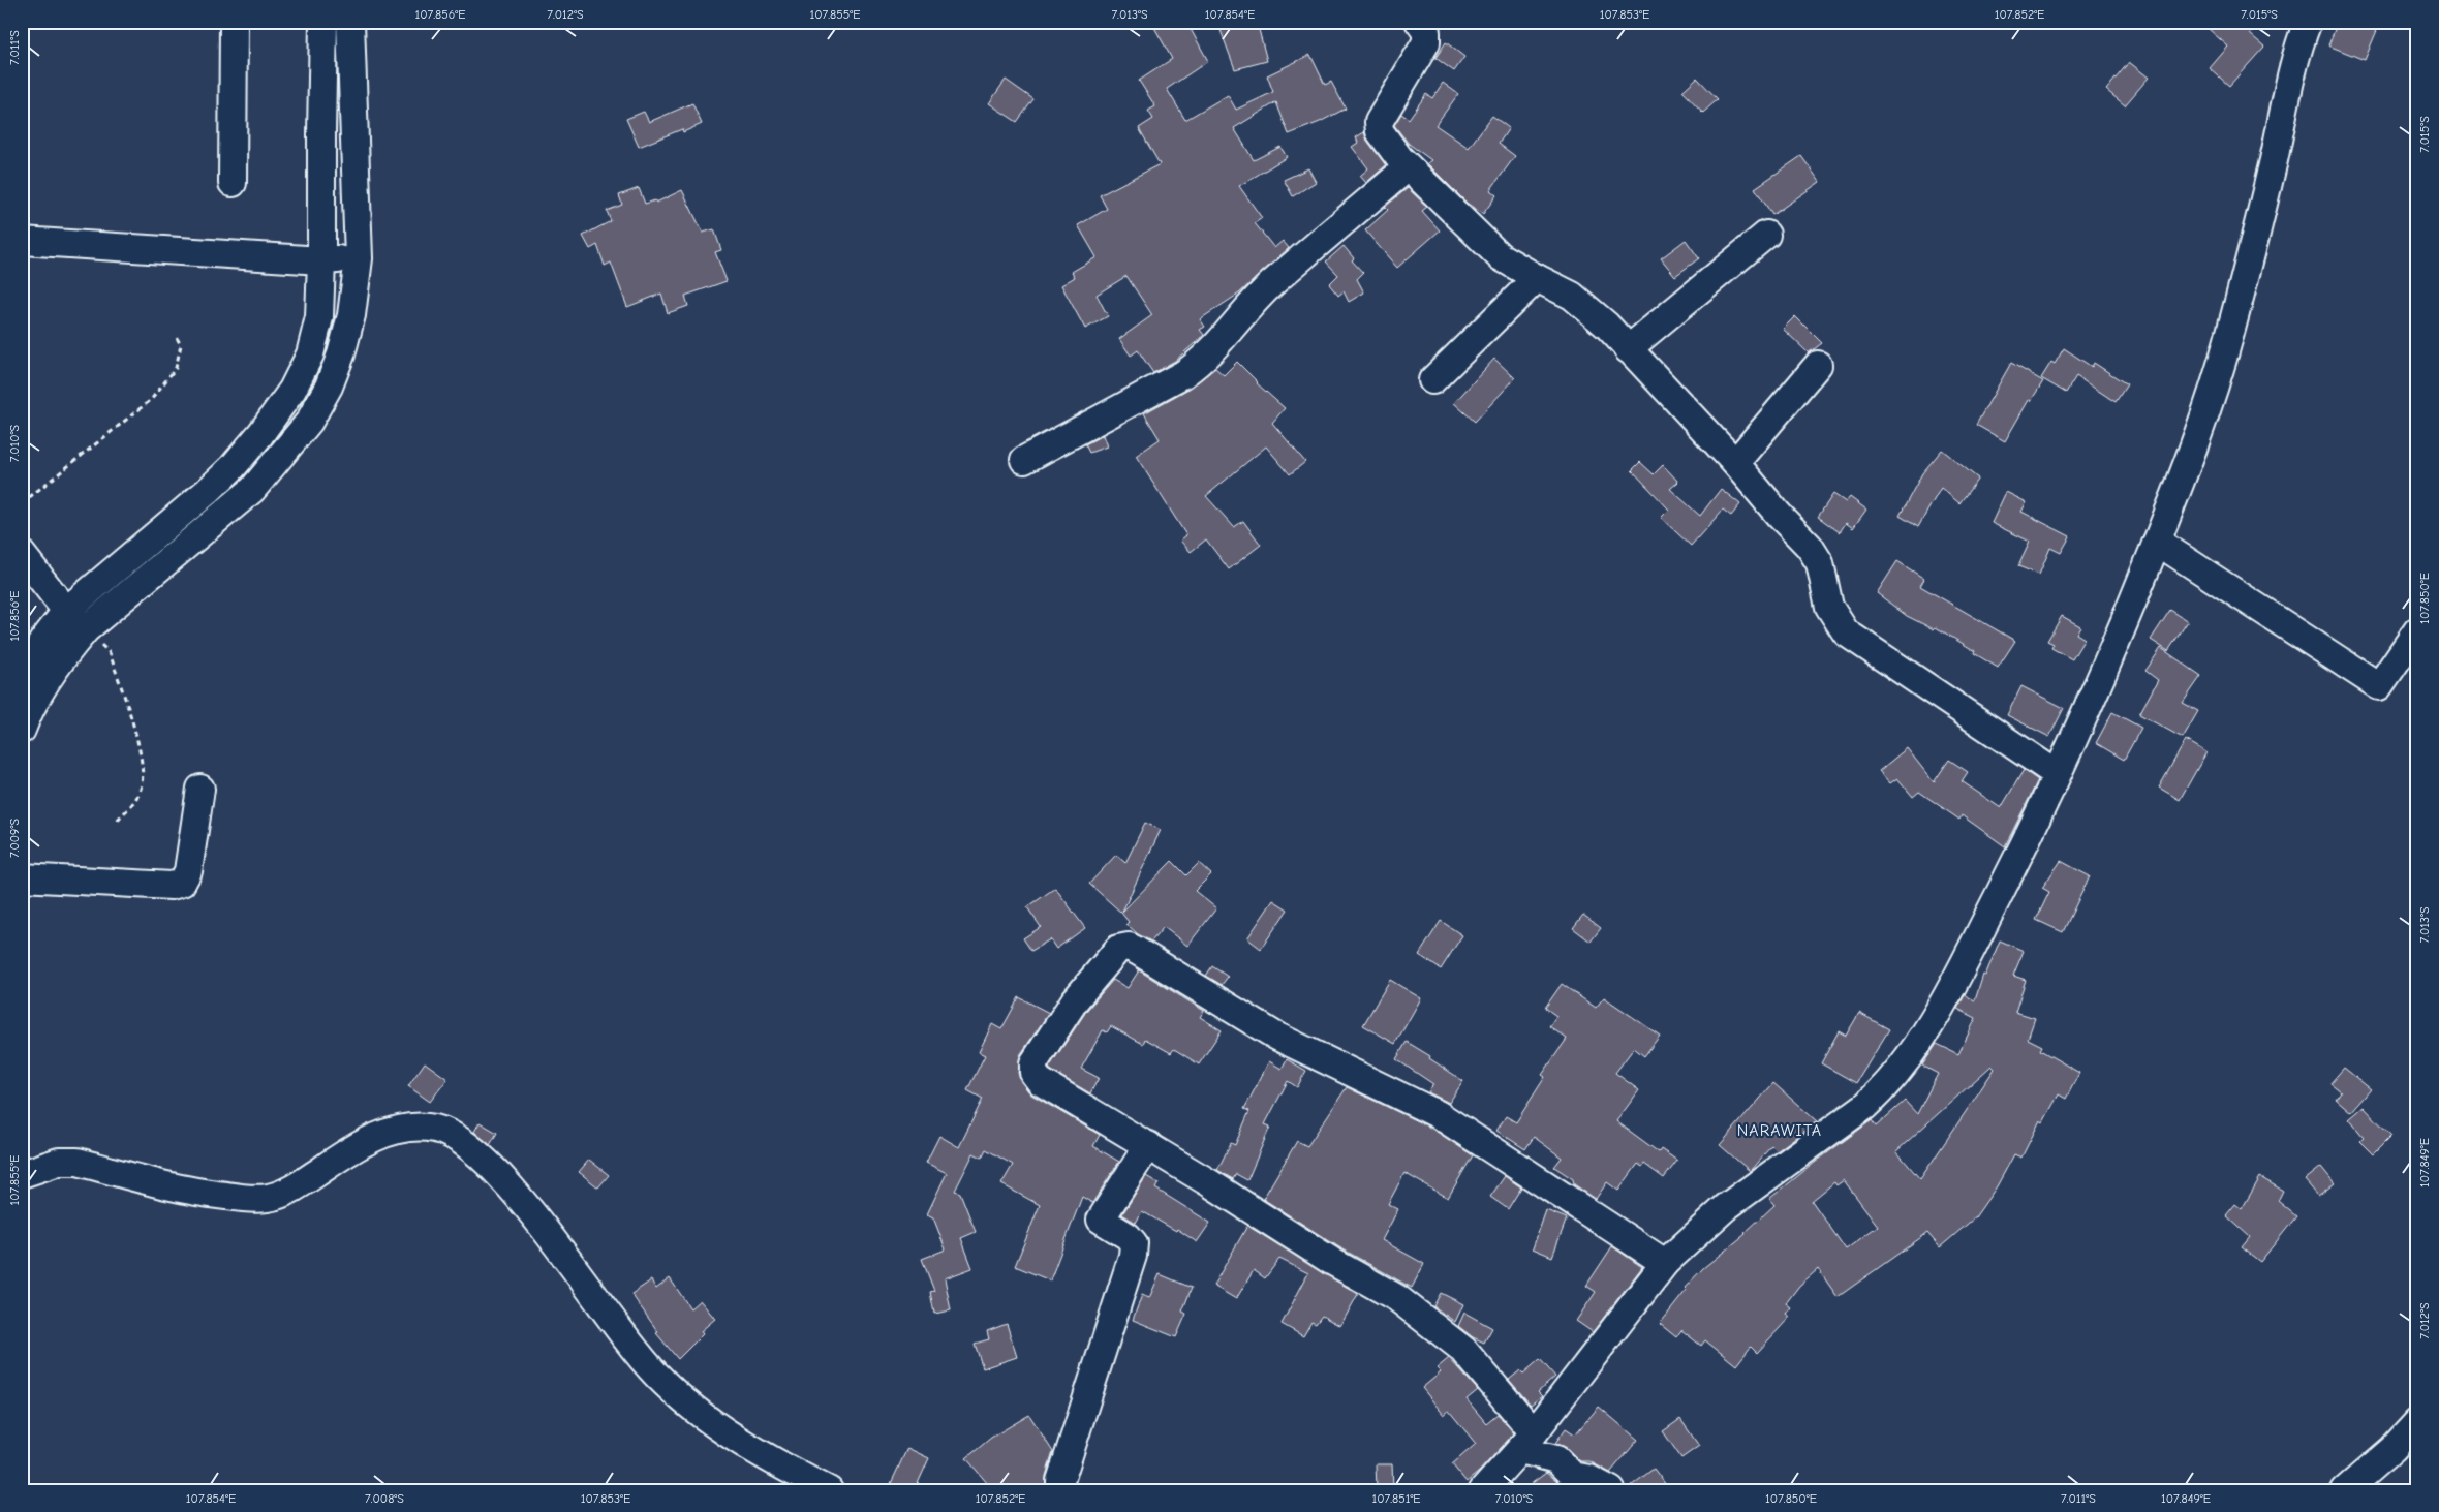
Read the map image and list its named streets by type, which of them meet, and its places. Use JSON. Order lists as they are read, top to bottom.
{
  "districts": ["NARAWITA"],
  "coordinates": [
    "107.856°E",
    "7.012°S",
    "107.855°E",
    "7.013°S",
    "107.854°E",
    "107.853°E",
    "107.852°E",
    "7.015°S",
    "7.011°S",
    "7.010°S",
    "107.850°E",
    "7.009°S",
    "107.849°E",
    "7.008°S",
    "107.851°E"
  ]
}
